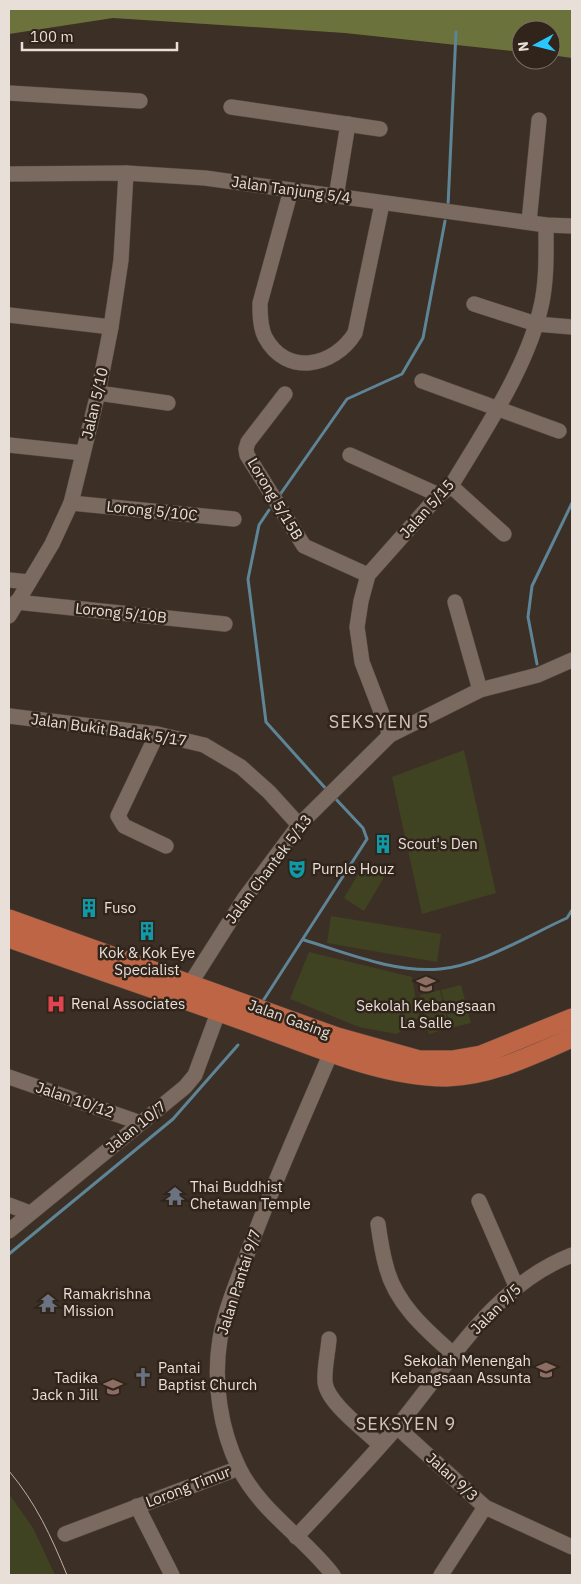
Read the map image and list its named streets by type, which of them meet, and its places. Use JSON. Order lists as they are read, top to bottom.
{
  "streets": {
    "main road": ["Jalan Gasing"],
    "street": [
      "Jalan Tanjung 5/4",
      "Jalan 5/10",
      "Lorong 5/15B",
      "Jalan 5/15",
      "Lorong 5/10C",
      "Lorong 5/10B",
      "Jalan Bukit Badak 5/17",
      "Jalan Chantek 5/13",
      "Jalan 10/12",
      "Jalan 10/7",
      "Jalan Pantai 9/7",
      "Jalan 9/5",
      "Jalan 9/3",
      "Lorong Timur"
    ]
  },
  "crossings": [
    ["Jalan Tanjung 5/4", "Jalan 5/10"],
    ["Jalan Tanjung 5/4", "Jalan 5/15"],
    ["Jalan 5/10", "Lorong 5/10C"],
    ["Jalan 5/10", "Lorong 5/10B"],
    ["Lorong 5/15B", "Jalan 5/15"],
    ["Jalan 5/15", "Jalan Chantek 5/13"],
    ["Jalan Bukit Badak 5/17", "Jalan Chantek 5/13"],
    ["Jalan Chantek 5/13", "Jalan Gasing"],
    ["Jalan Gasing", "Jalan 10/7"],
    ["Jalan Gasing", "Jalan Pantai 9/7"],
    ["Jalan 10/12", "Jalan 10/7"],
    ["Jalan Pantai 9/7", "Jalan 9/5"],
    ["Jalan Pantai 9/7", "Lorong Timur"],
    ["Jalan 9/5", "Jalan 9/3"]
  ],
  "districts": ["SEKSYEN 5", "SEKSYEN 9"],
  "places": {
    "building": ["Scout's Den", "Fuso", "Kok & Kok Eye Specialist"],
    "theatre": ["Purple Houz"],
    "school or university": ["Sekolah Kebangsaan La Salle", "Sekolah Menengah Kebangsaan Assunta", "Tadika Jack n Jill"],
    "hospital": ["Renal Associates"],
    "temple": ["Thai Buddhist Chetawan Temple", "Ramakrishna Mission"],
    "church": ["Pantai Baptist Church"]
  },
  "scale_bar": "100 m",
  "north": "left"
}
